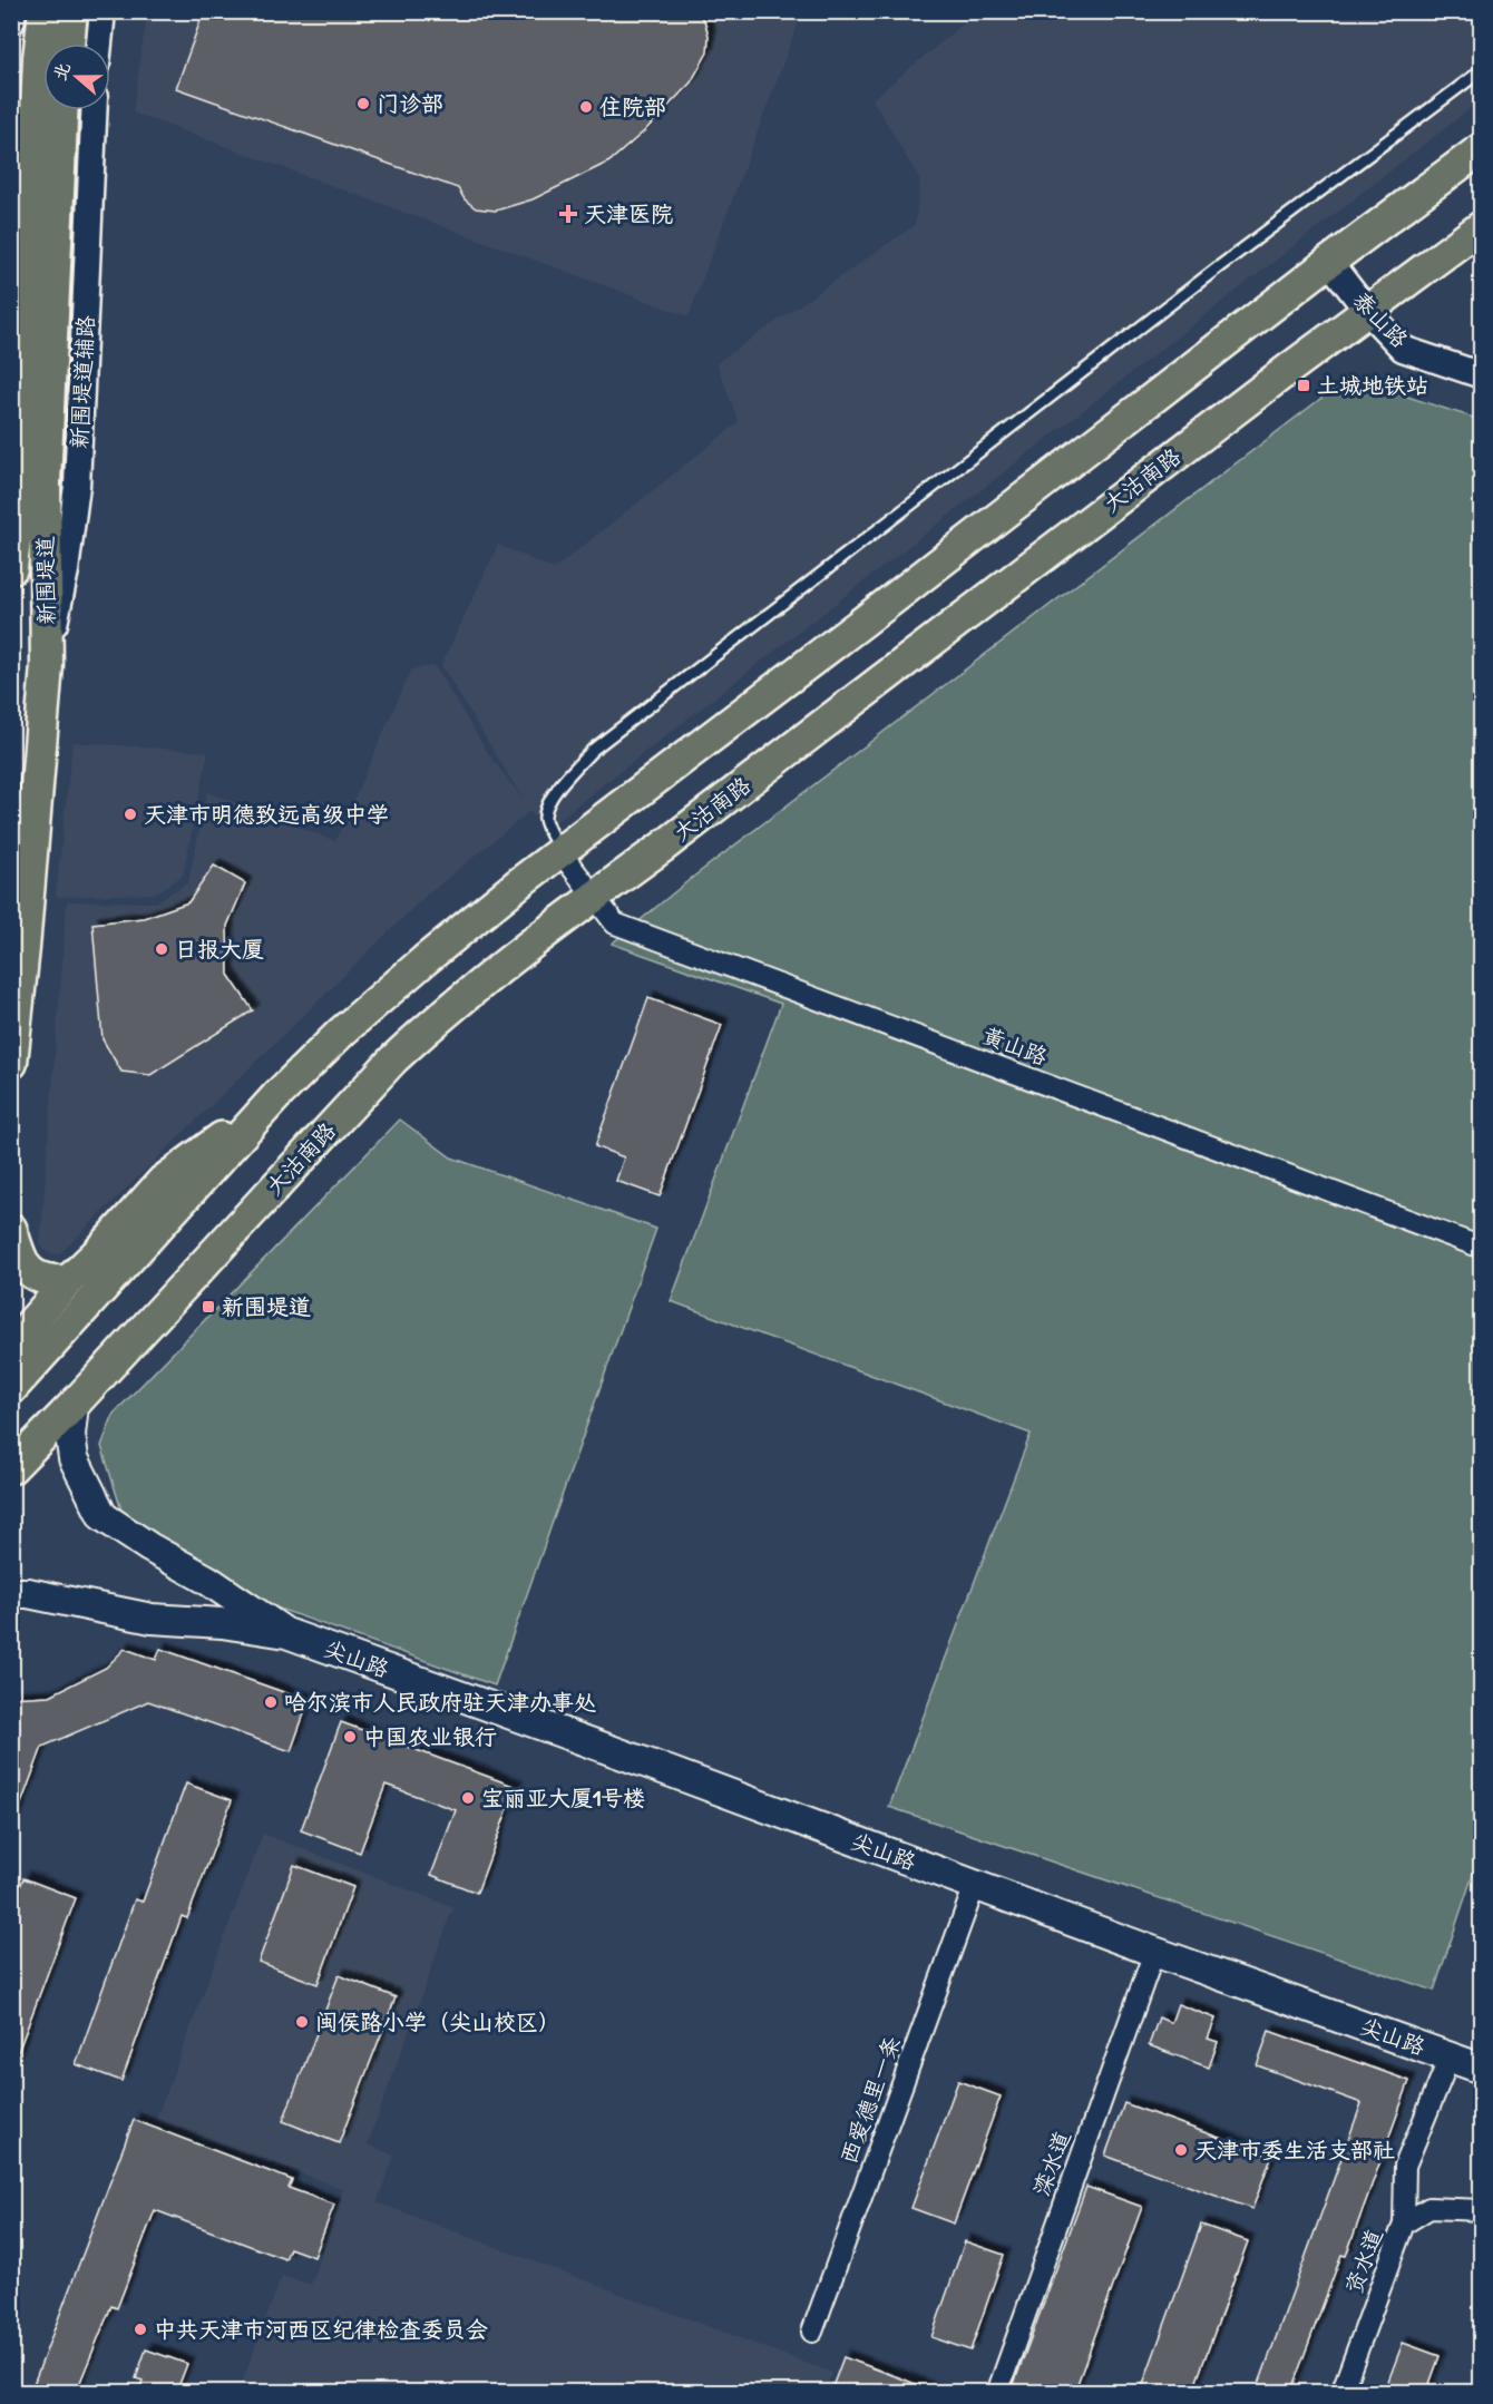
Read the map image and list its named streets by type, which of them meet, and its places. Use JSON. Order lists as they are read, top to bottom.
{
  "streets": {
    "highway": ["新围堤道"],
    "main road": ["大沽南路", "尖山路"],
    "street": [
      "泰山路",
      "新围堤道辅路",
      "黄山路",
      "西爱德里一条",
      "滦水道",
      "资水道"
    ]
  },
  "crossings": [
    ["泰山路", "大沽南路"],
    ["新围堤道辅路", "新围堤道"],
    ["大沽南路", "黄山路"],
    ["大沽南路", "尖山路"],
    ["尖山路", "西爱德里一条"],
    ["尖山路", "滦水道"]
  ],
  "places": {
    "other": [
      "门诊部",
      "住院部",
      "天津市明德致远高级中学",
      "日报大厦",
      "哈尔滨市人民政府驻天津办事处",
      "中国农业银行",
      "宝丽亚大厦1号楼",
      "闽侯路小学（尖山校区）",
      "天津市委生活支部社",
      "中共天津市河西区纪律检查委员会"
    ],
    "health": ["天津医院"],
    "transit": ["土城地铁站", "新围堤道"]
  },
  "north": "left"
}
